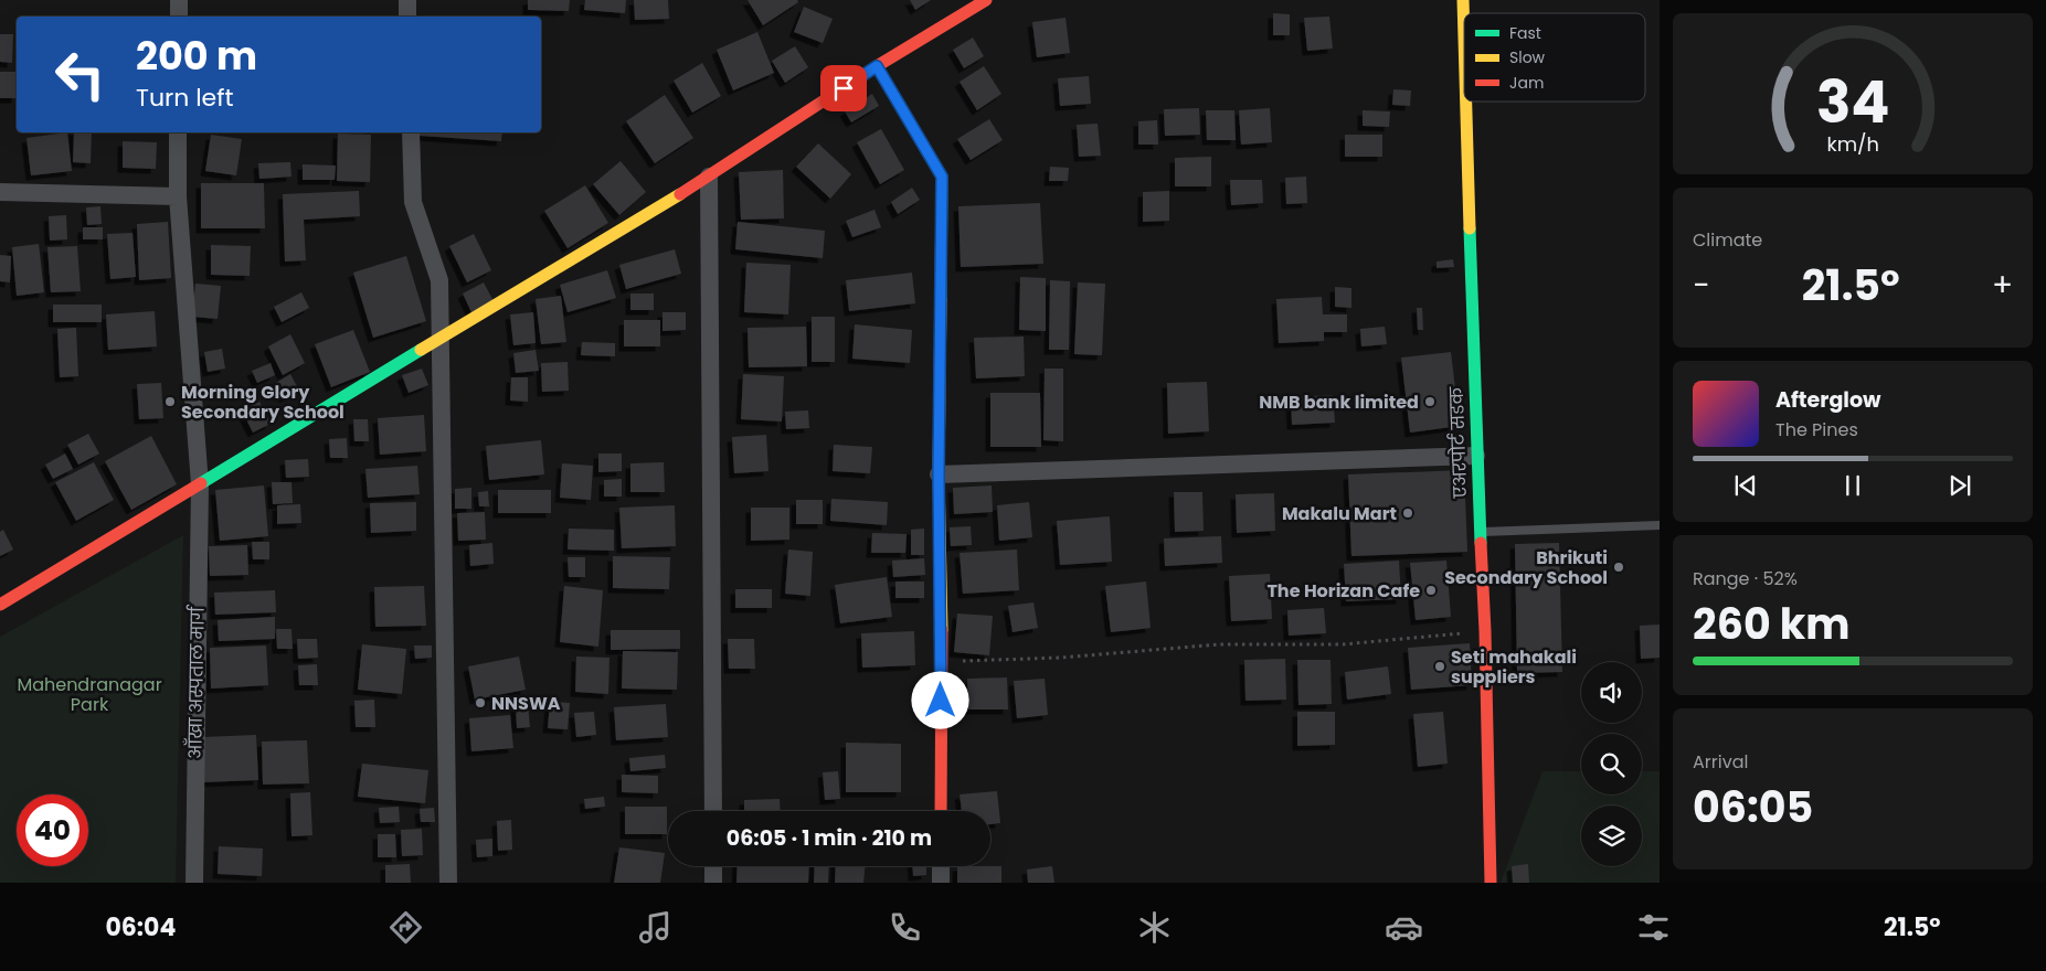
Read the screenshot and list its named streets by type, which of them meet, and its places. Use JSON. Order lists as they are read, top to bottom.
{
  "streets": {
    "street": ["एअरपोर्ट सडक", "आँखा अस्पताल मार्ग"]
  },
  "parks": ["Mahendranagar Park"],
  "places": [
    "Morning Glory Secondary School",
    "NMB bank limited",
    "Makalu Mart",
    "Bhrikuti Secondary School",
    "The Horizan Cafe",
    "Seti mahakali suppliers",
    "NNSWA"
  ],
  "legend": ["Fast", "Slow", "Jam"],
  "page": {
    "turn": ["200 m", "Turn left"],
    "tile": [
      "Climate",
      ["Range · 52%", "260 km"],
      ["Arrival", "06:05"]
    ],
    "heat": ["−", "21.5°", "+"],
    "song": ["Afterglow", "The Pines"],
    "limit": "40",
    "trip": "06:05 · 1 min · 210 m",
    "tabs": ["06:04", "21.5°"],
    "gauge": ["34", "km/h"]
  }
}
